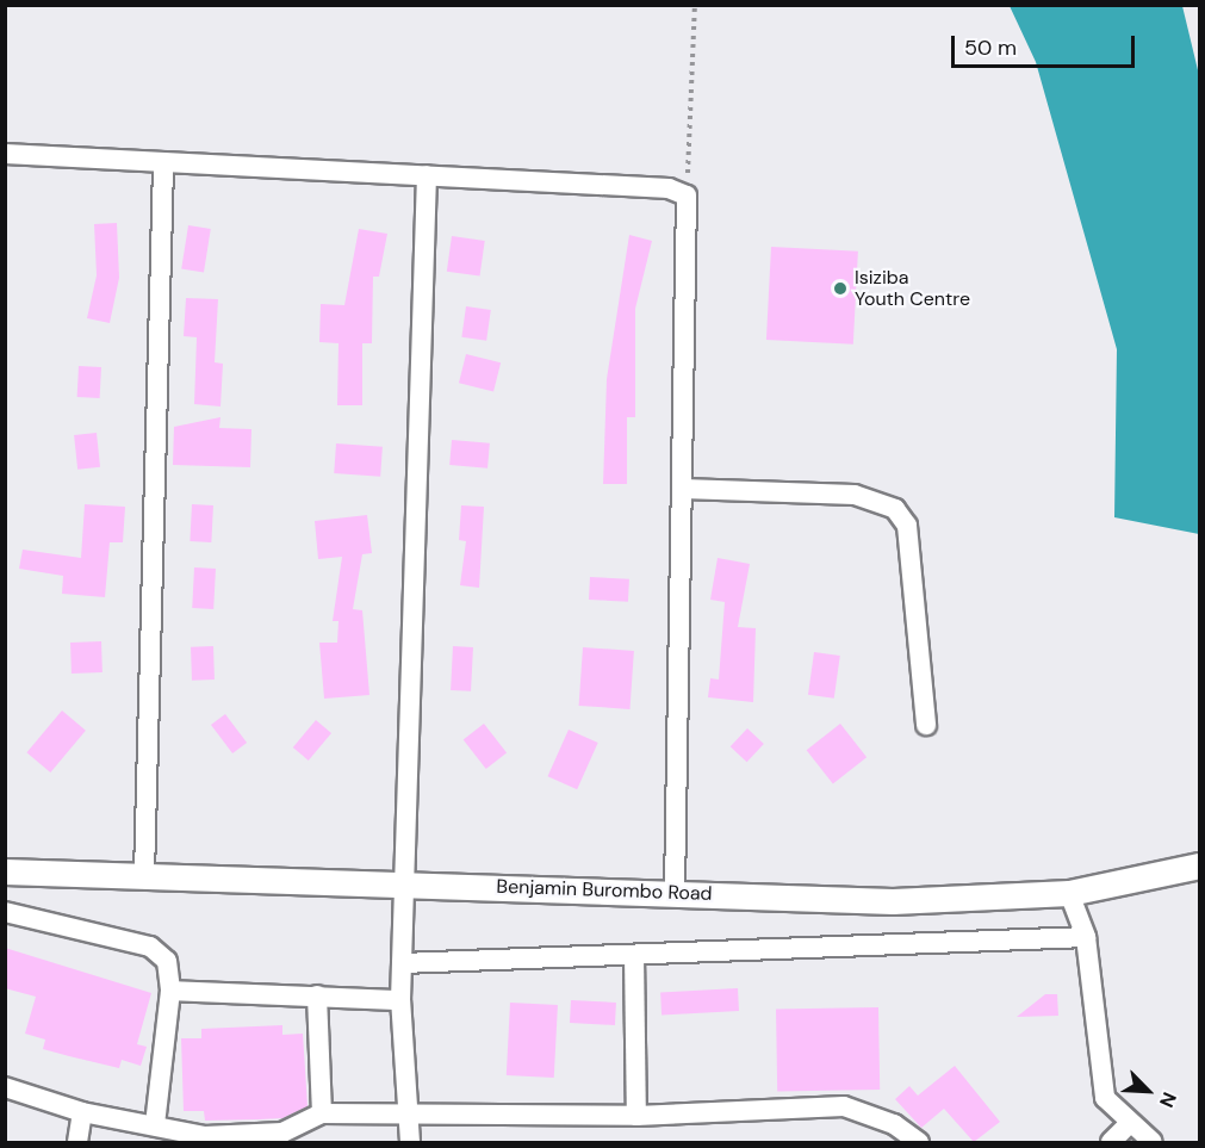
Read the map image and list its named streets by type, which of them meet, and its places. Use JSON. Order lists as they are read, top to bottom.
{
  "streets": {
    "street": ["Benjamin Burombo Road"]
  },
  "places": ["Isiziba Youth Centre"],
  "scale_bar": "50 m",
  "north": "bottom right"
}
